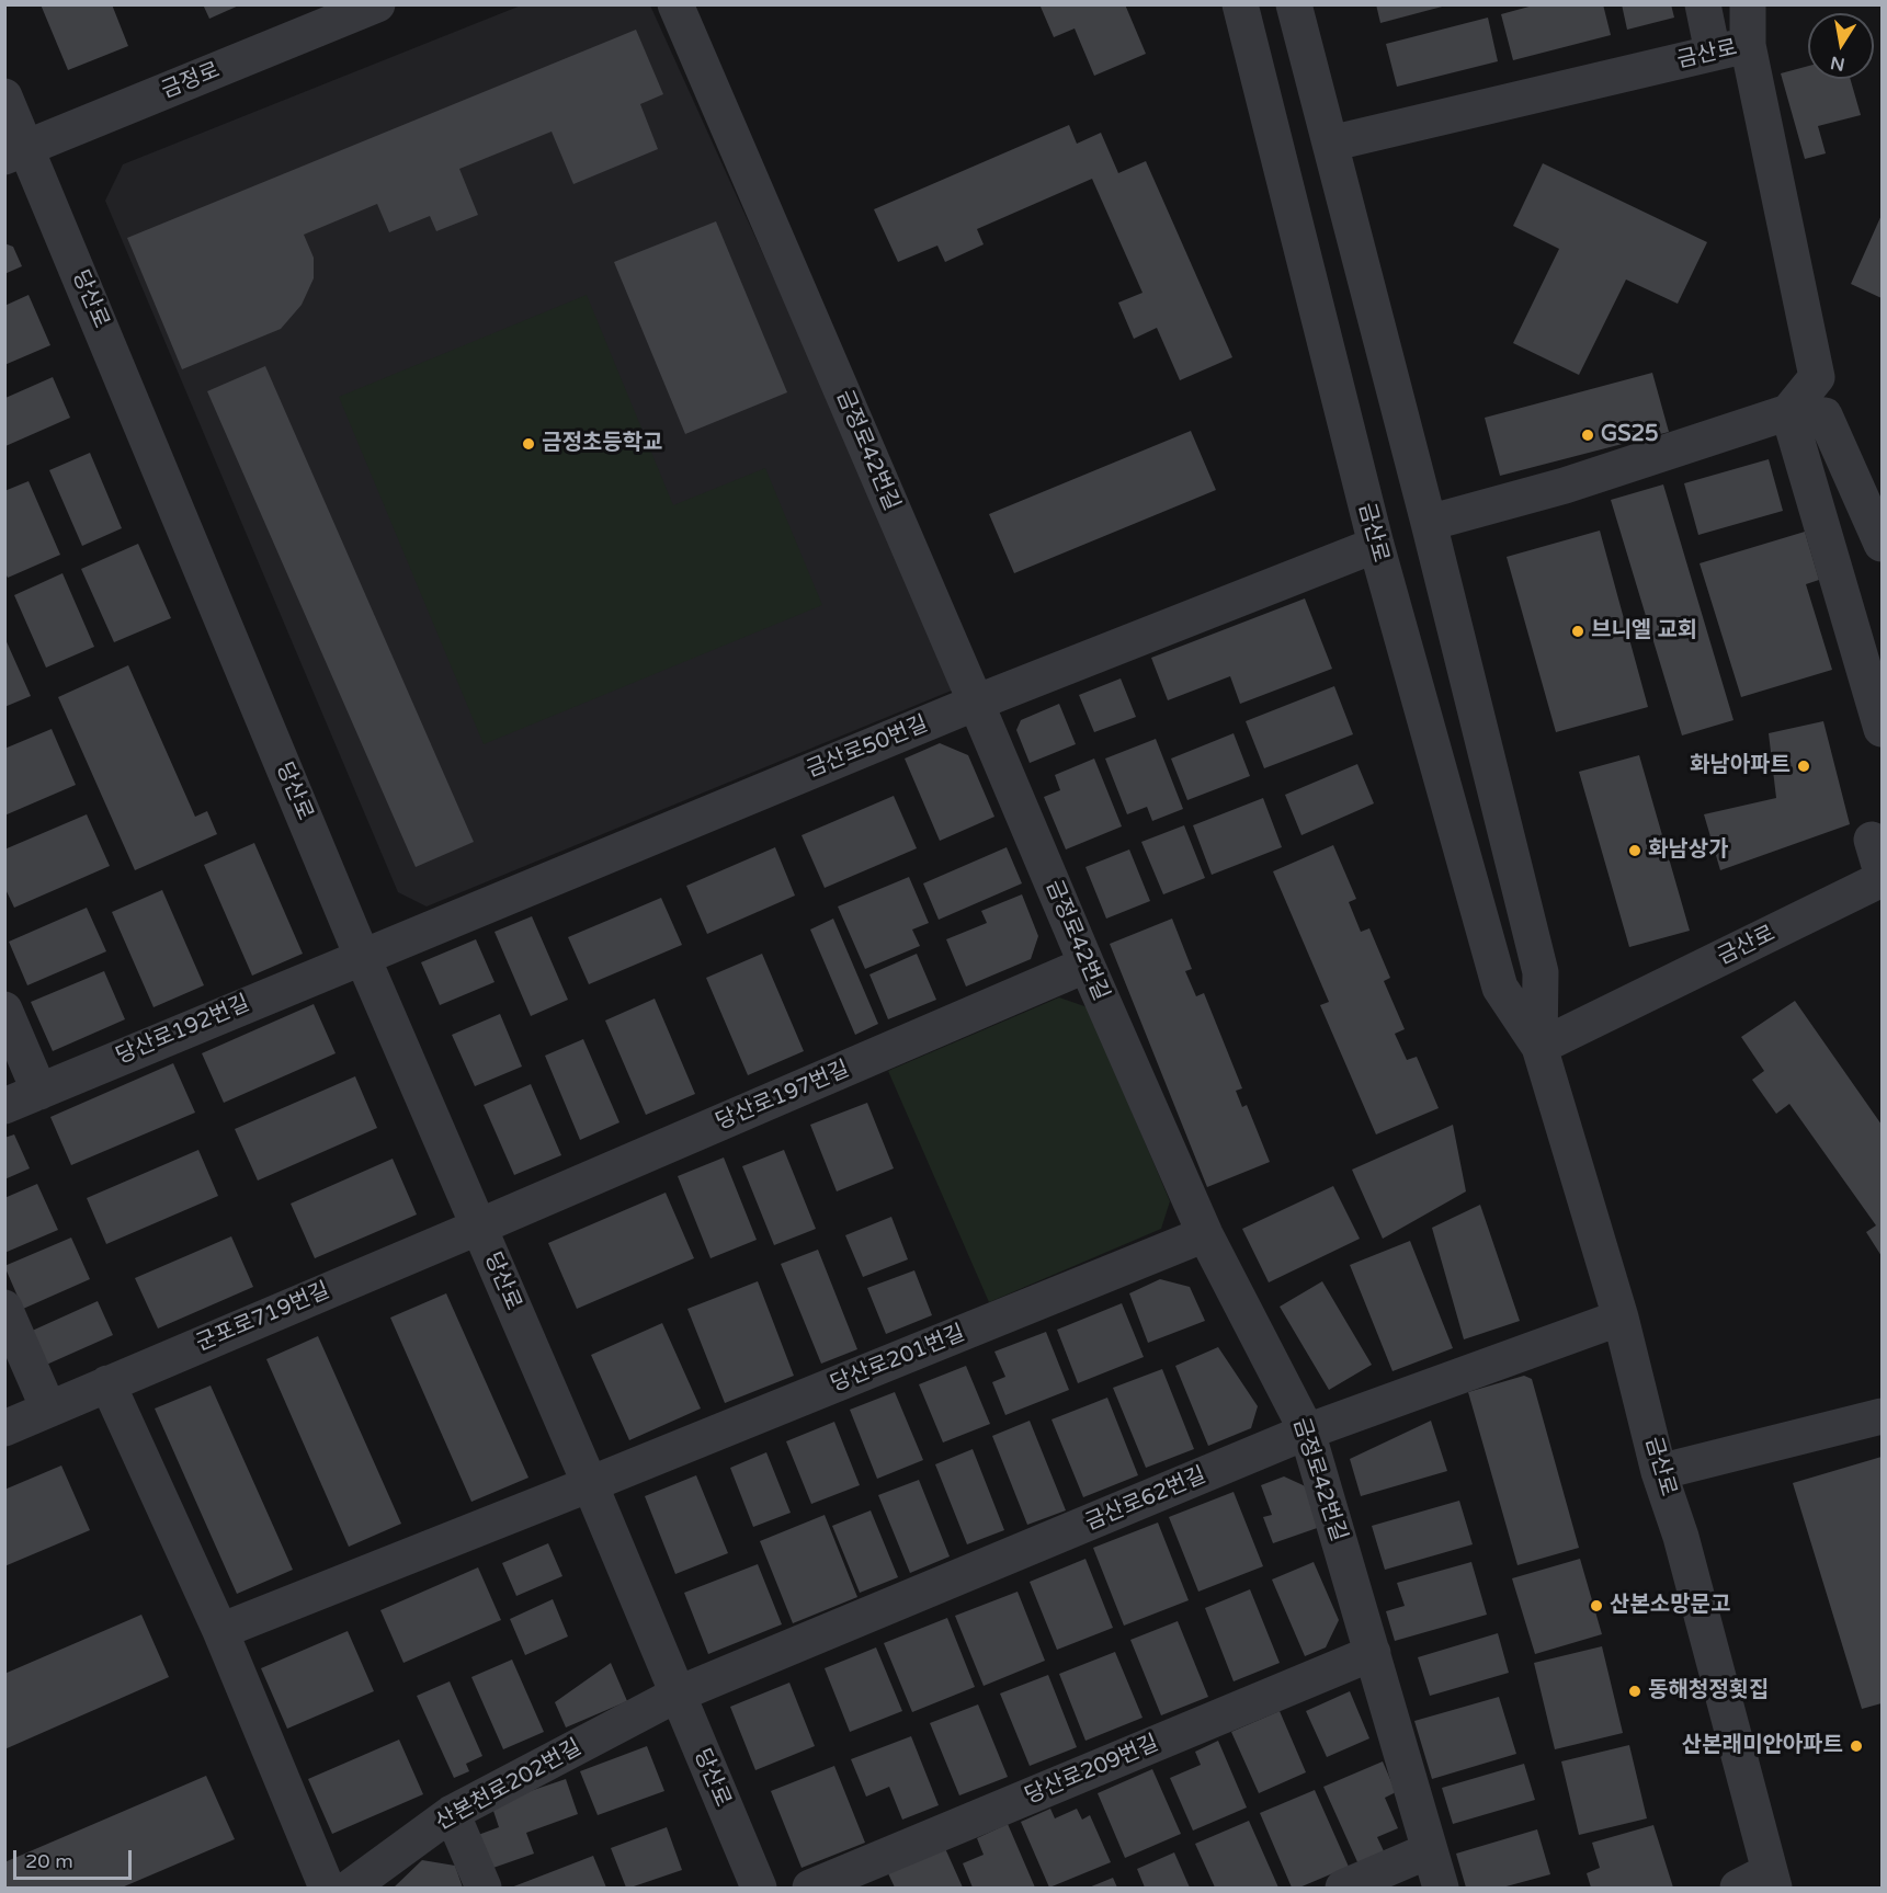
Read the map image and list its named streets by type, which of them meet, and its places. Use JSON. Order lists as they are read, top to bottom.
{
  "streets": {
    "street": [
      "금산로",
      "금정로",
      "당산로",
      "금정로42번길",
      "금산로50번길",
      "당산로192번길",
      "당산로197번길",
      "군포로719번길",
      "당산로201번길",
      "금산로62번길",
      "당산로209번길",
      "산본천로202번길"
    ]
  },
  "crossings": [
    ["금산로", "금산로50번길"],
    ["금산로", "금산로62번길"],
    ["금정로", "당산로"],
    ["당산로", "금산로50번길"],
    ["당산로", "당산로192번길"],
    ["당산로", "당산로197번길"],
    ["당산로", "군포로719번길"],
    ["당산로", "당산로201번길"],
    ["당산로", "금산로62번길"],
    ["당산로", "산본천로202번길"],
    ["금정로42번길", "금산로50번길"],
    ["금정로42번길", "당산로197번길"],
    ["금정로42번길", "당산로201번길"],
    ["금정로42번길", "금산로62번길"],
    ["금정로42번길", "당산로209번길"],
    ["금산로50번길", "당산로192번길"],
    ["당산로197번길", "군포로719번길"],
    ["금산로62번길", "산본천로202번길"]
  ],
  "places": [
    "GS25",
    "금정초등학교",
    "브니엘 교회",
    "화남아파트",
    "화남상가",
    "산본소망문고",
    "동해청정횟집",
    "산본래미안아파트"
  ],
  "scale_bar": "20 m",
  "north": "bottom"
}
